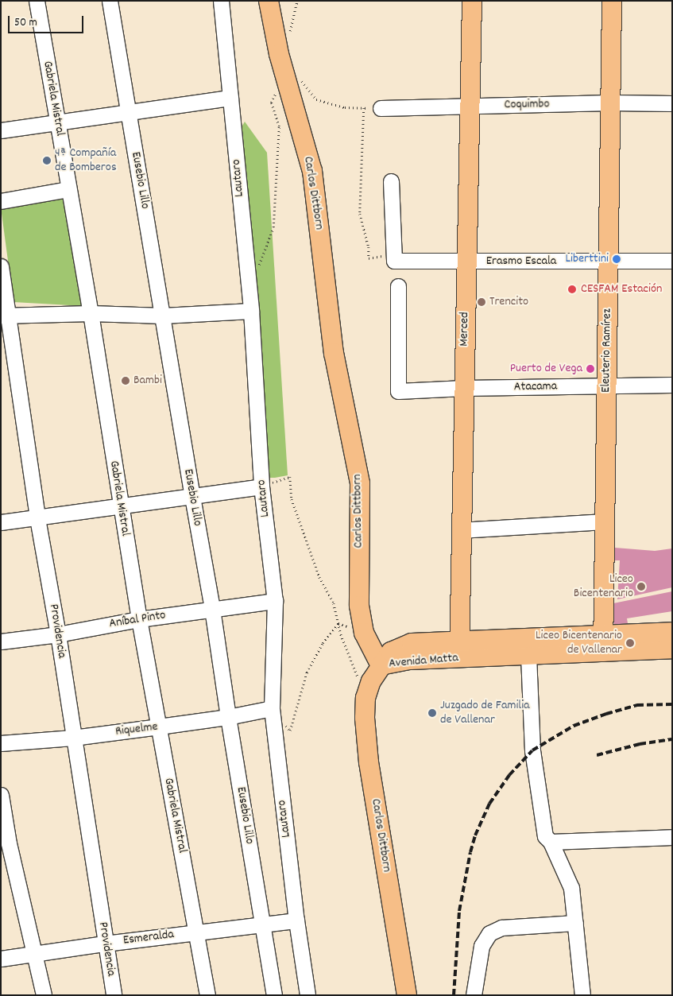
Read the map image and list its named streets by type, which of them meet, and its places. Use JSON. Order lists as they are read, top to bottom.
{
  "streets": {
    "main road": [
      "Carlos Dittborn",
      "Merced",
      "Eleuterio Ramírez",
      "Avenida Matta"
    ],
    "street": [
      "Gabriela Mistral",
      "Coquimbo",
      "Lautaro",
      "Eusebio Lillo",
      "Erasmo Escala",
      "Atacama",
      "Aníbal Pinto",
      "Providencia",
      "Riquelme",
      "Esmeralda"
    ]
  },
  "crossings": [
    ["Gabriela Mistral", "Aníbal Pinto"],
    ["Gabriela Mistral", "Riquelme"],
    ["Gabriela Mistral", "Esmeralda"],
    ["Coquimbo", "Merced"],
    ["Coquimbo", "Eleuterio Ramírez"],
    ["Lautaro", "Aníbal Pinto"],
    ["Lautaro", "Riquelme"],
    ["Lautaro", "Esmeralda"],
    ["Eusebio Lillo", "Aníbal Pinto"],
    ["Eusebio Lillo", "Riquelme"],
    ["Eusebio Lillo", "Esmeralda"],
    ["Carlos Dittborn", "Avenida Matta"],
    ["Erasmo Escala", "Merced"],
    ["Erasmo Escala", "Eleuterio Ramírez"],
    ["Merced", "Atacama"],
    ["Merced", "Avenida Matta"],
    ["Eleuterio Ramírez", "Atacama"],
    ["Eleuterio Ramírez", "Avenida Matta"],
    ["Aníbal Pinto", "Providencia"],
    ["Providencia", "Riquelme"],
    ["Providencia", "Esmeralda"]
  ],
  "places": [
    "4ª Compañía de Bomberos",
    "Liberttini",
    "CESFAM Estación",
    "Trencito",
    "Puerto de Vega",
    "Bambi",
    "Liceo Bicentenario",
    "Liceo Bicentenario de Vallenar",
    "Juzgado de Familia de Vallenar"
  ],
  "scale_bar": "50 m"
}
